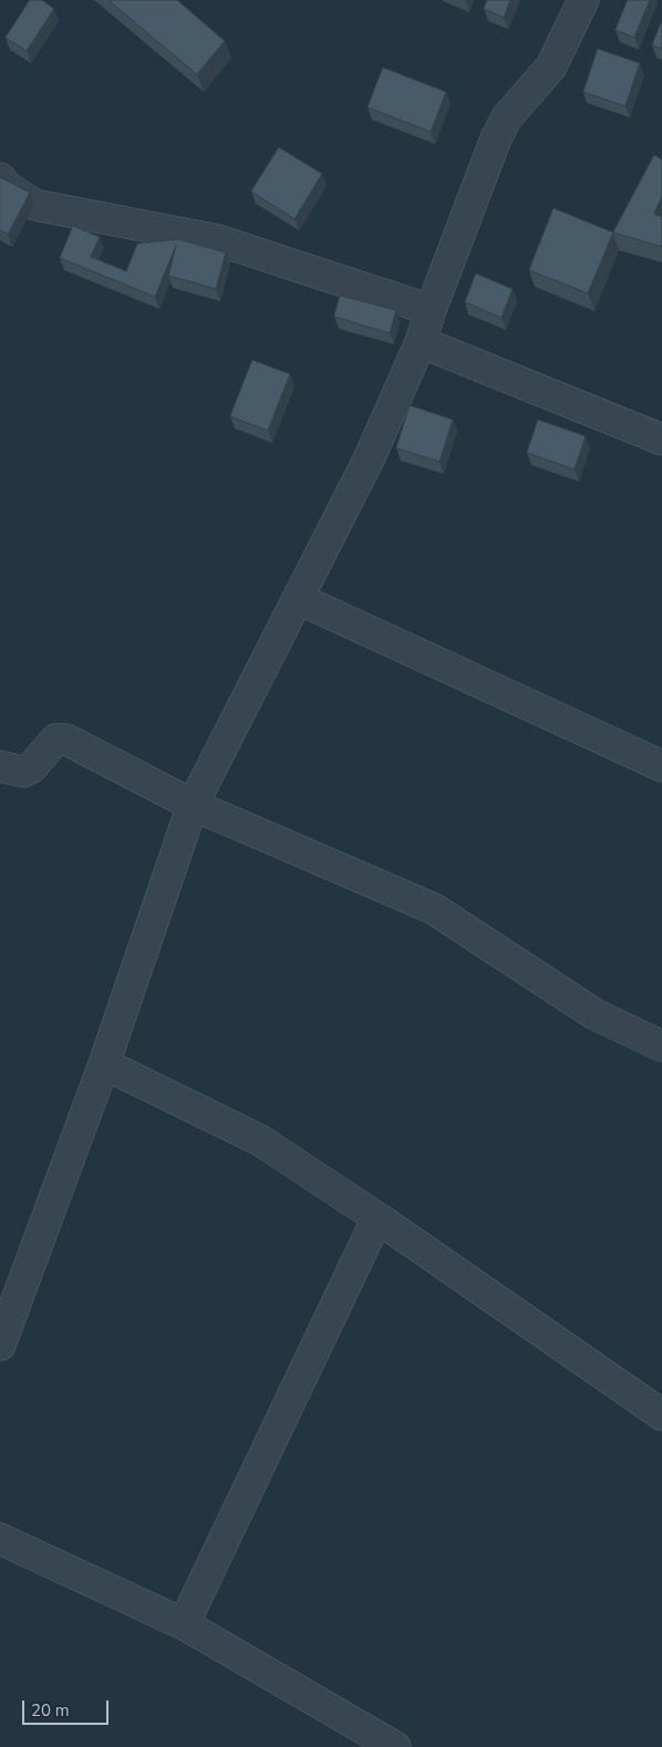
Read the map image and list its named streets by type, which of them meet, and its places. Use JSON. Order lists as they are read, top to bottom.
{
  "scale_bar": "20 m"
}
